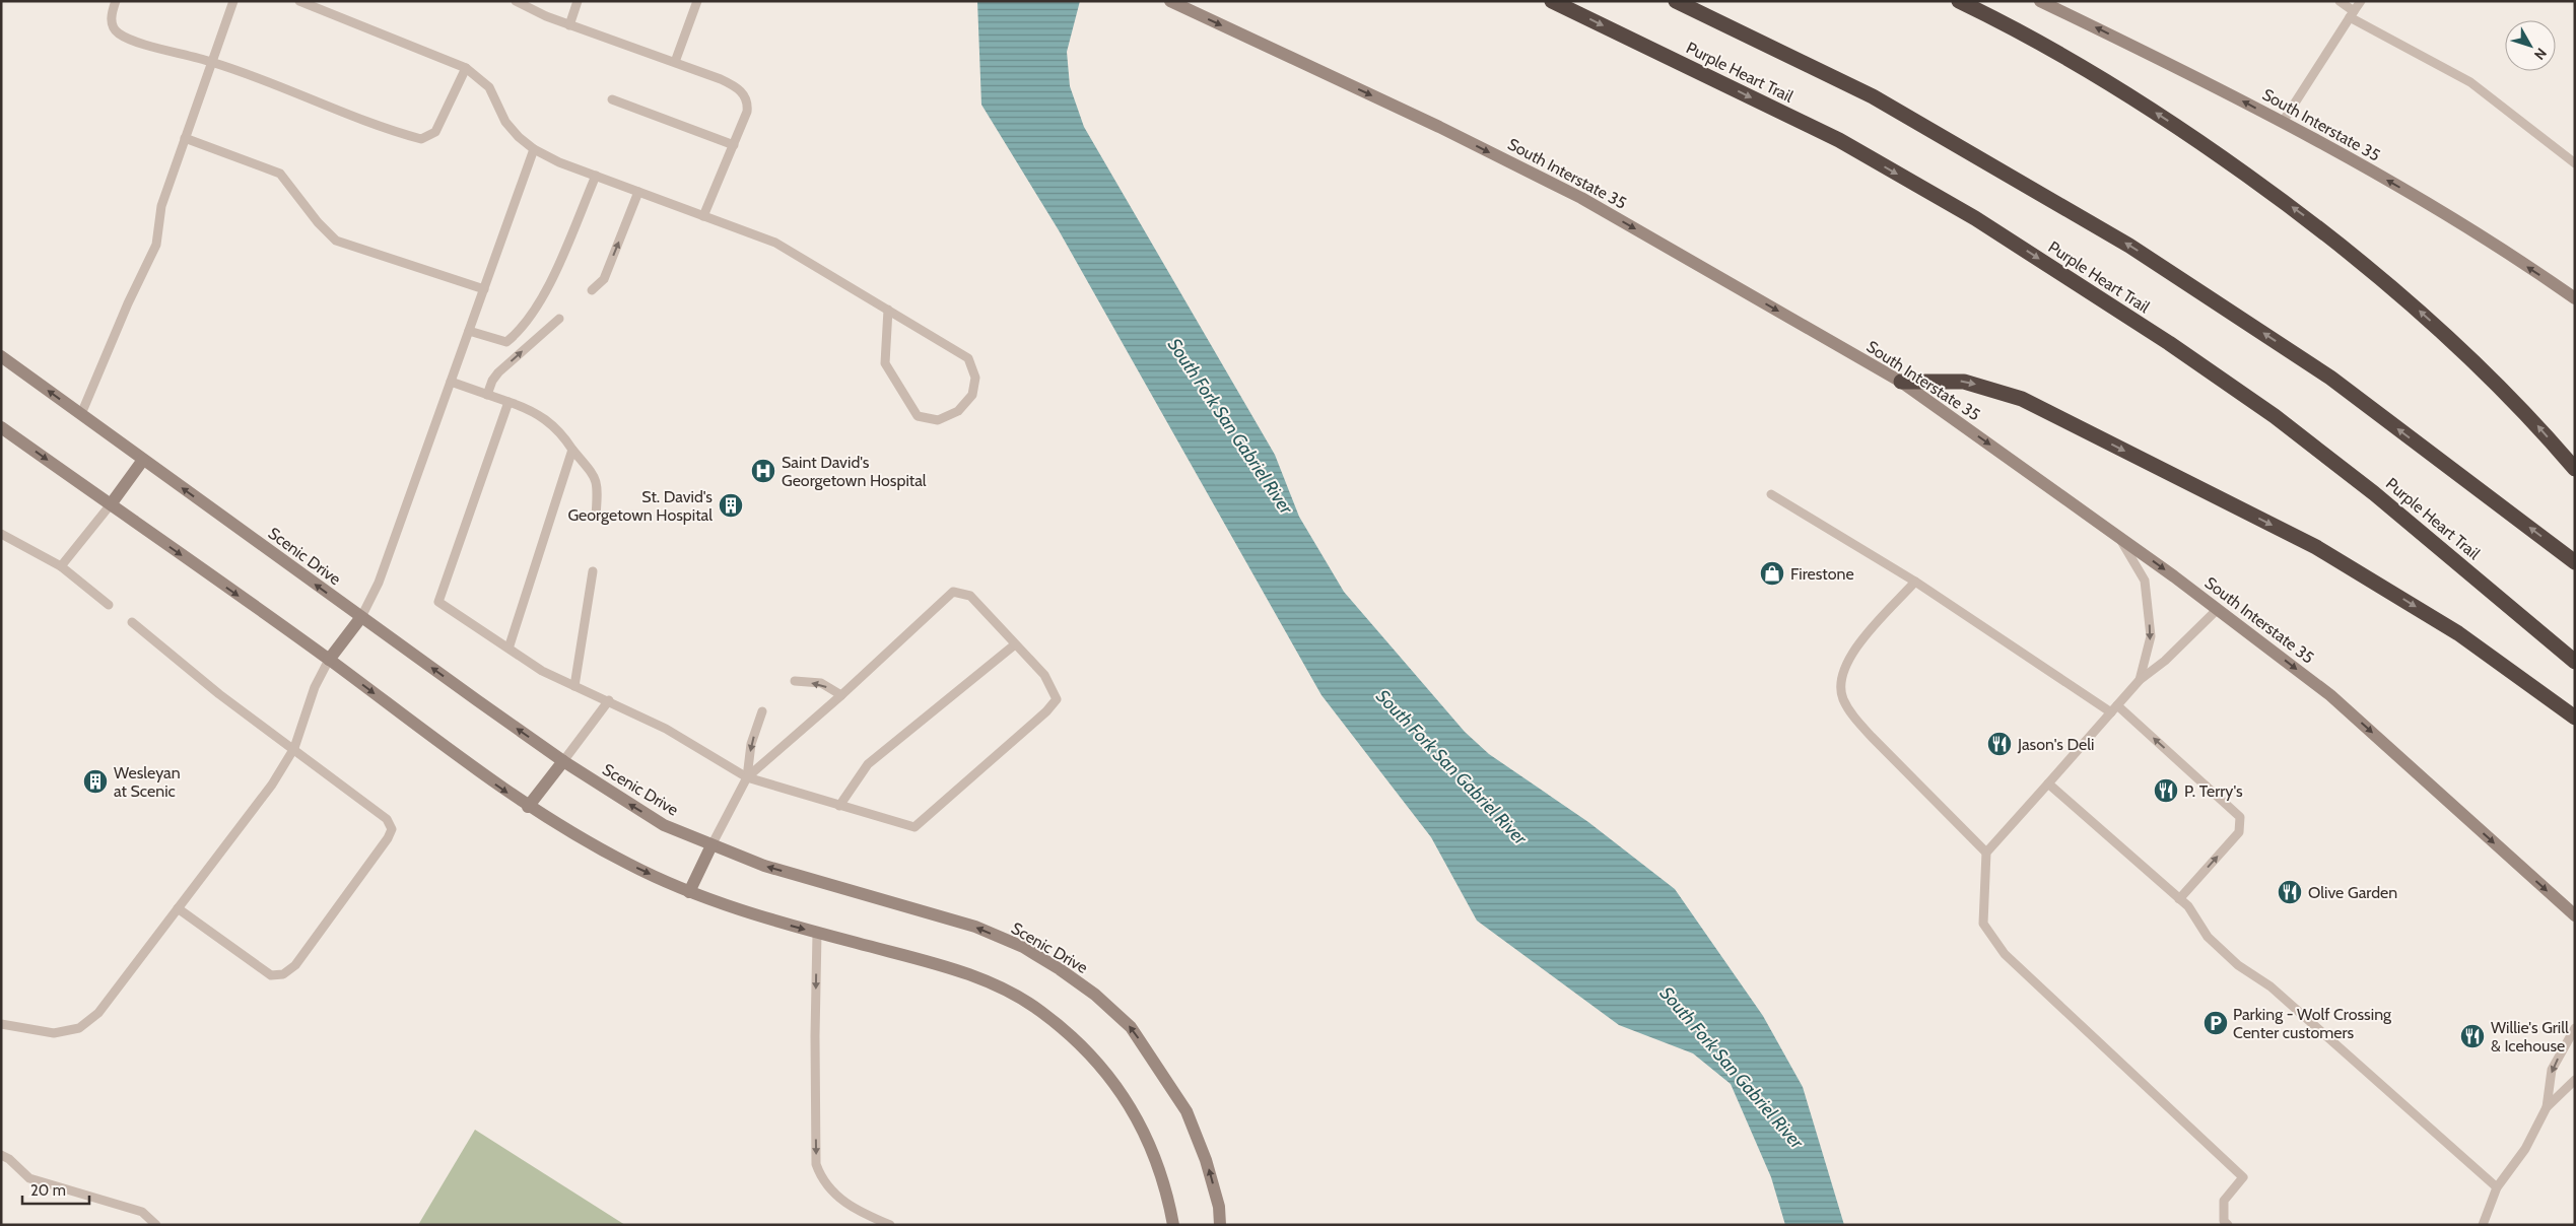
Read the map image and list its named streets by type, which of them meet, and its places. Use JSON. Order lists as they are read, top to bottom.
{
  "streets": {
    "highway": ["Purple Heart Trail"],
    "street": ["South Interstate 35", "Scenic Drive"]
  },
  "water": ["South Fork San Gabriel River"],
  "places": {
    "hospital": ["Saint David's Georgetown Hospital"],
    "building": ["St. David's Georgetown Hospital", "Wesleyan at Scenic"],
    "shop": ["Firestone"],
    "restaurant": [
      "Jason's Deli",
      "P. Terry's",
      "Olive Garden",
      "Willie's Grill & Icehouse"
    ],
    "parking": ["Parking - Wolf Crossing Center customers"]
  },
  "scale_bar": "20 m",
  "north": "bottom right"
}
